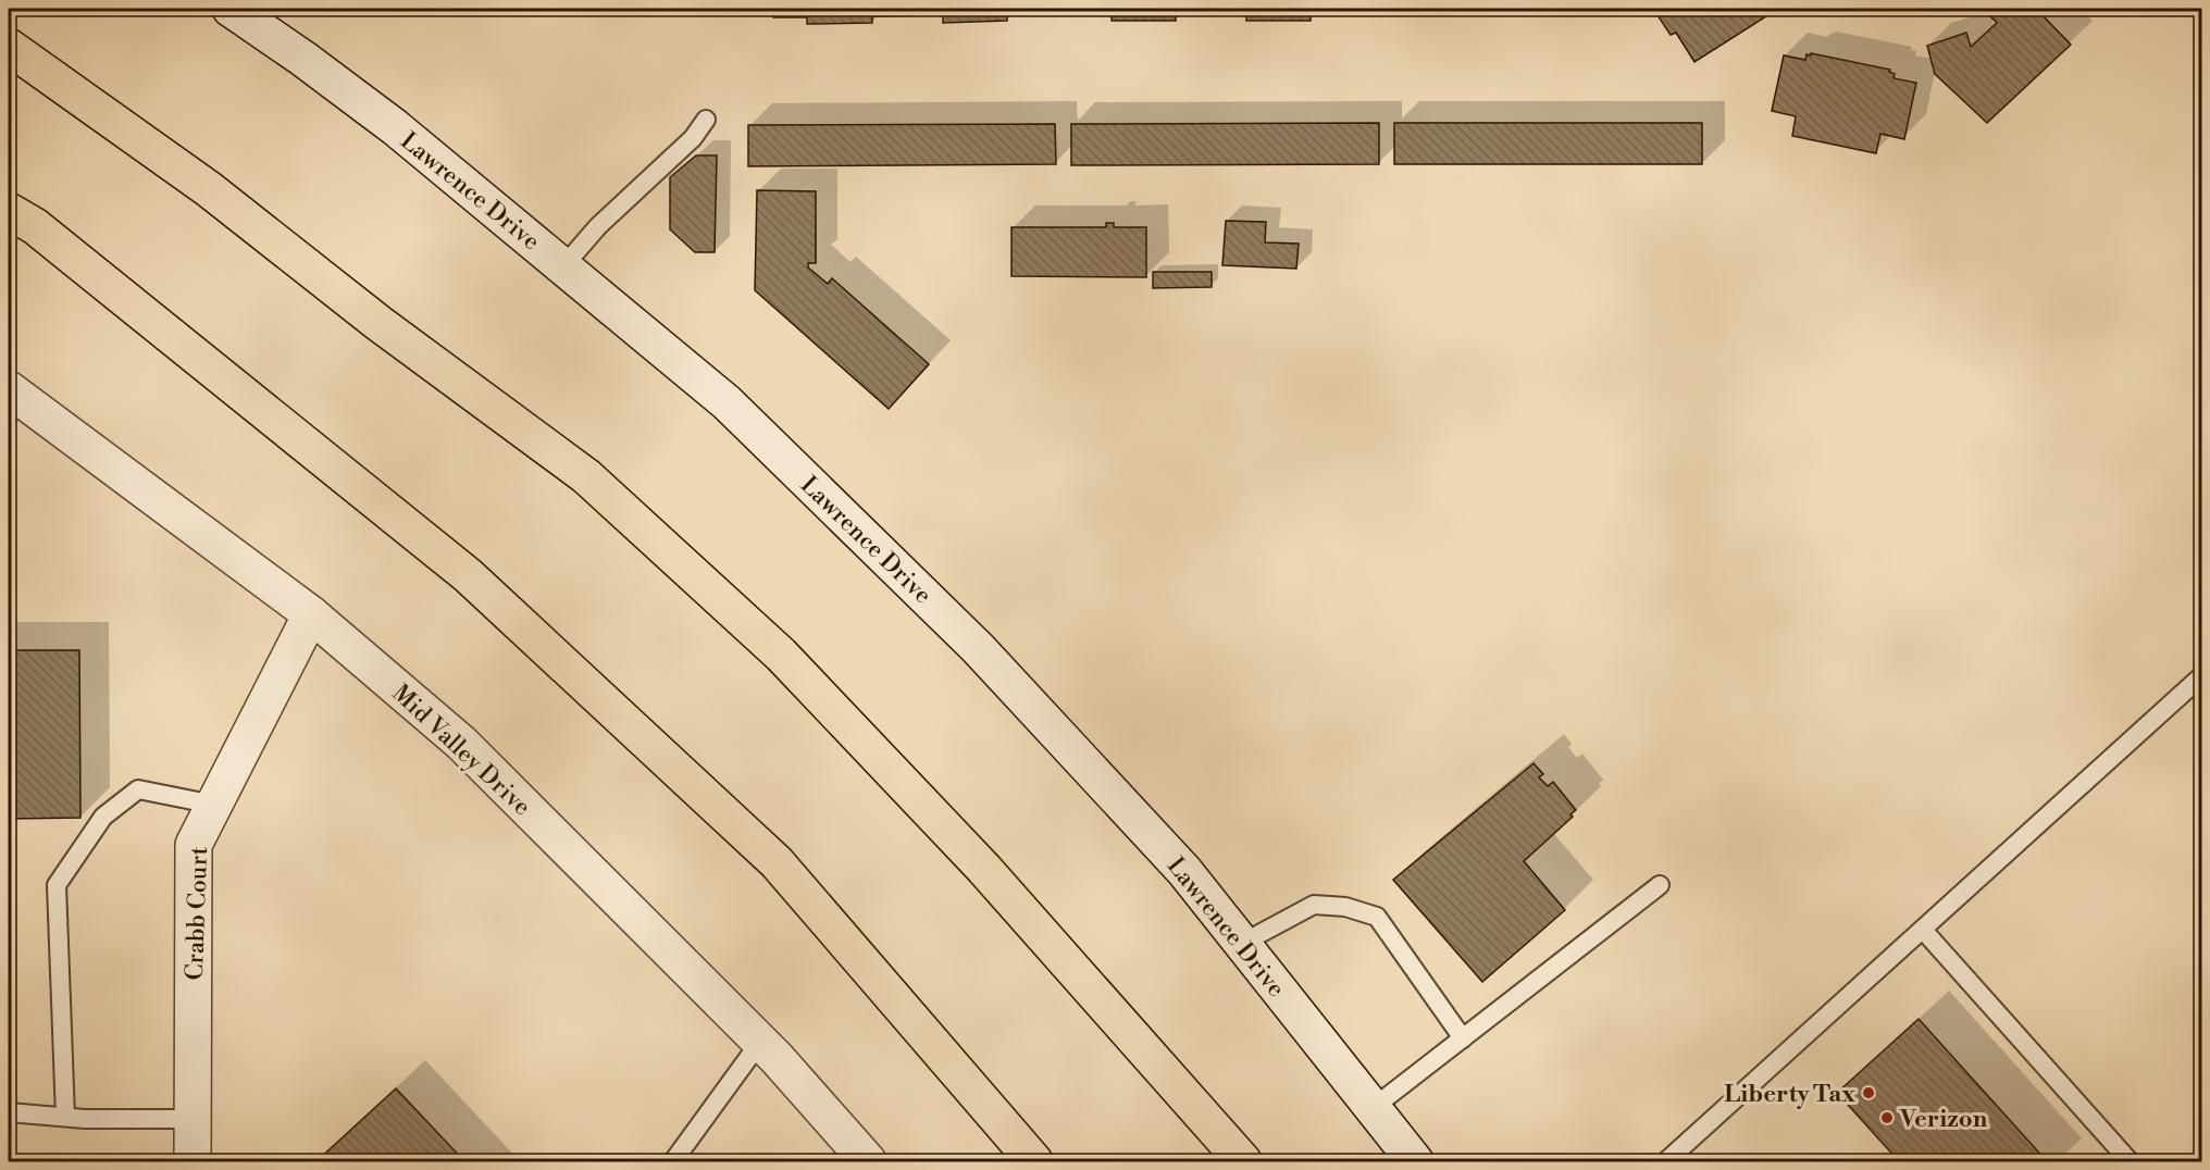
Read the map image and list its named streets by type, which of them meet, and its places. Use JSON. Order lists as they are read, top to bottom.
{
  "streets": {
    "street": ["Lawrence Drive", "Mid Valley Drive", "Crabb Court"]
  },
  "crossings": [
    ["Mid Valley Drive", "Crabb Court"]
  ],
  "places": ["Liberty Tax", "Verizon"]
}
